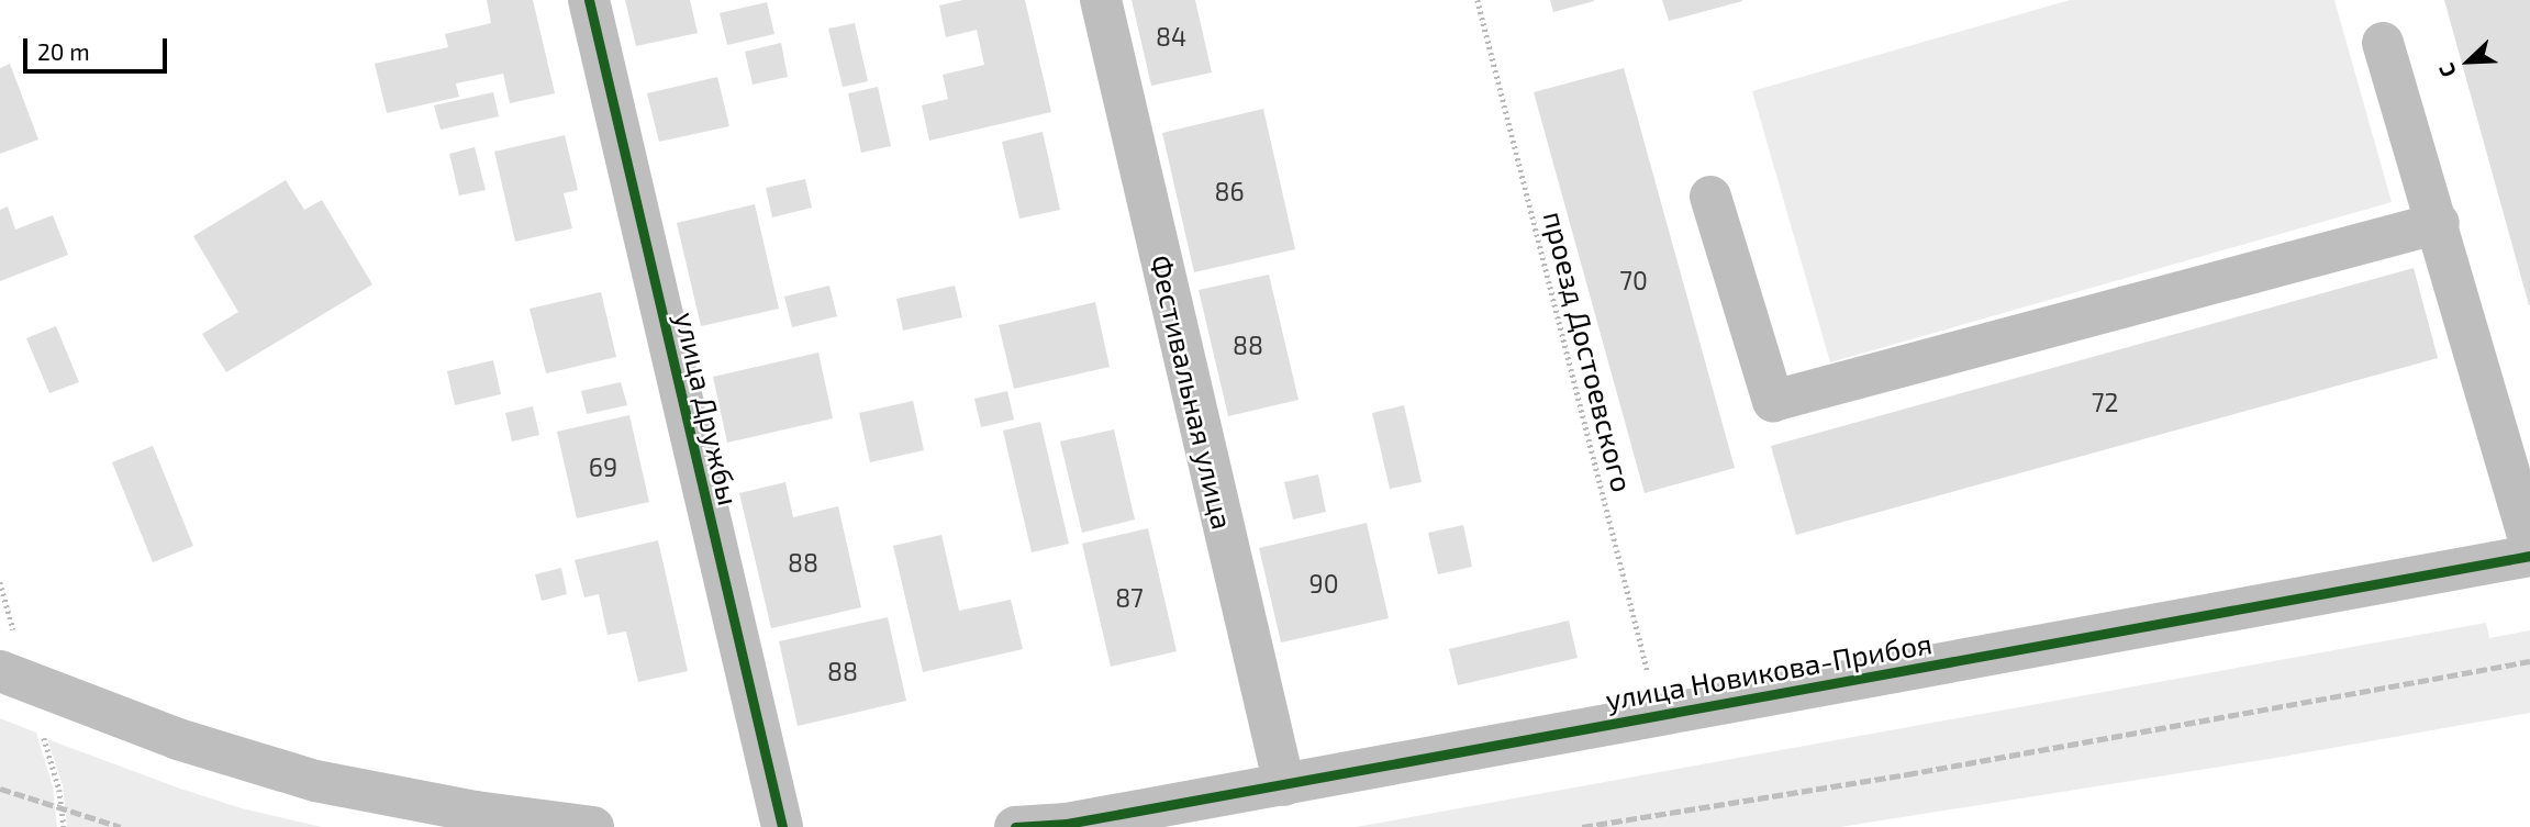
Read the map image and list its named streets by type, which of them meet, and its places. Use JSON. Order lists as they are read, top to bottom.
{
  "streets": {
    "street": ["Фестивальная улица", "улица Дружбы", "улица Новикова-Прибоя"],
    "path": ["проезд Достоевского"]
  },
  "crossings": [
    ["проезд Достоевского", "улица Новикова-Прибоя"],
    ["Фестивальная улица", "улица Новикова-Прибоя"]
  ],
  "house_numbers": [
    "84",
    "86",
    "70",
    "88",
    "72",
    "69",
    "88",
    "90",
    "87",
    "88"
  ],
  "scale_bar": "20 m",
  "north": "bottom left"
}
